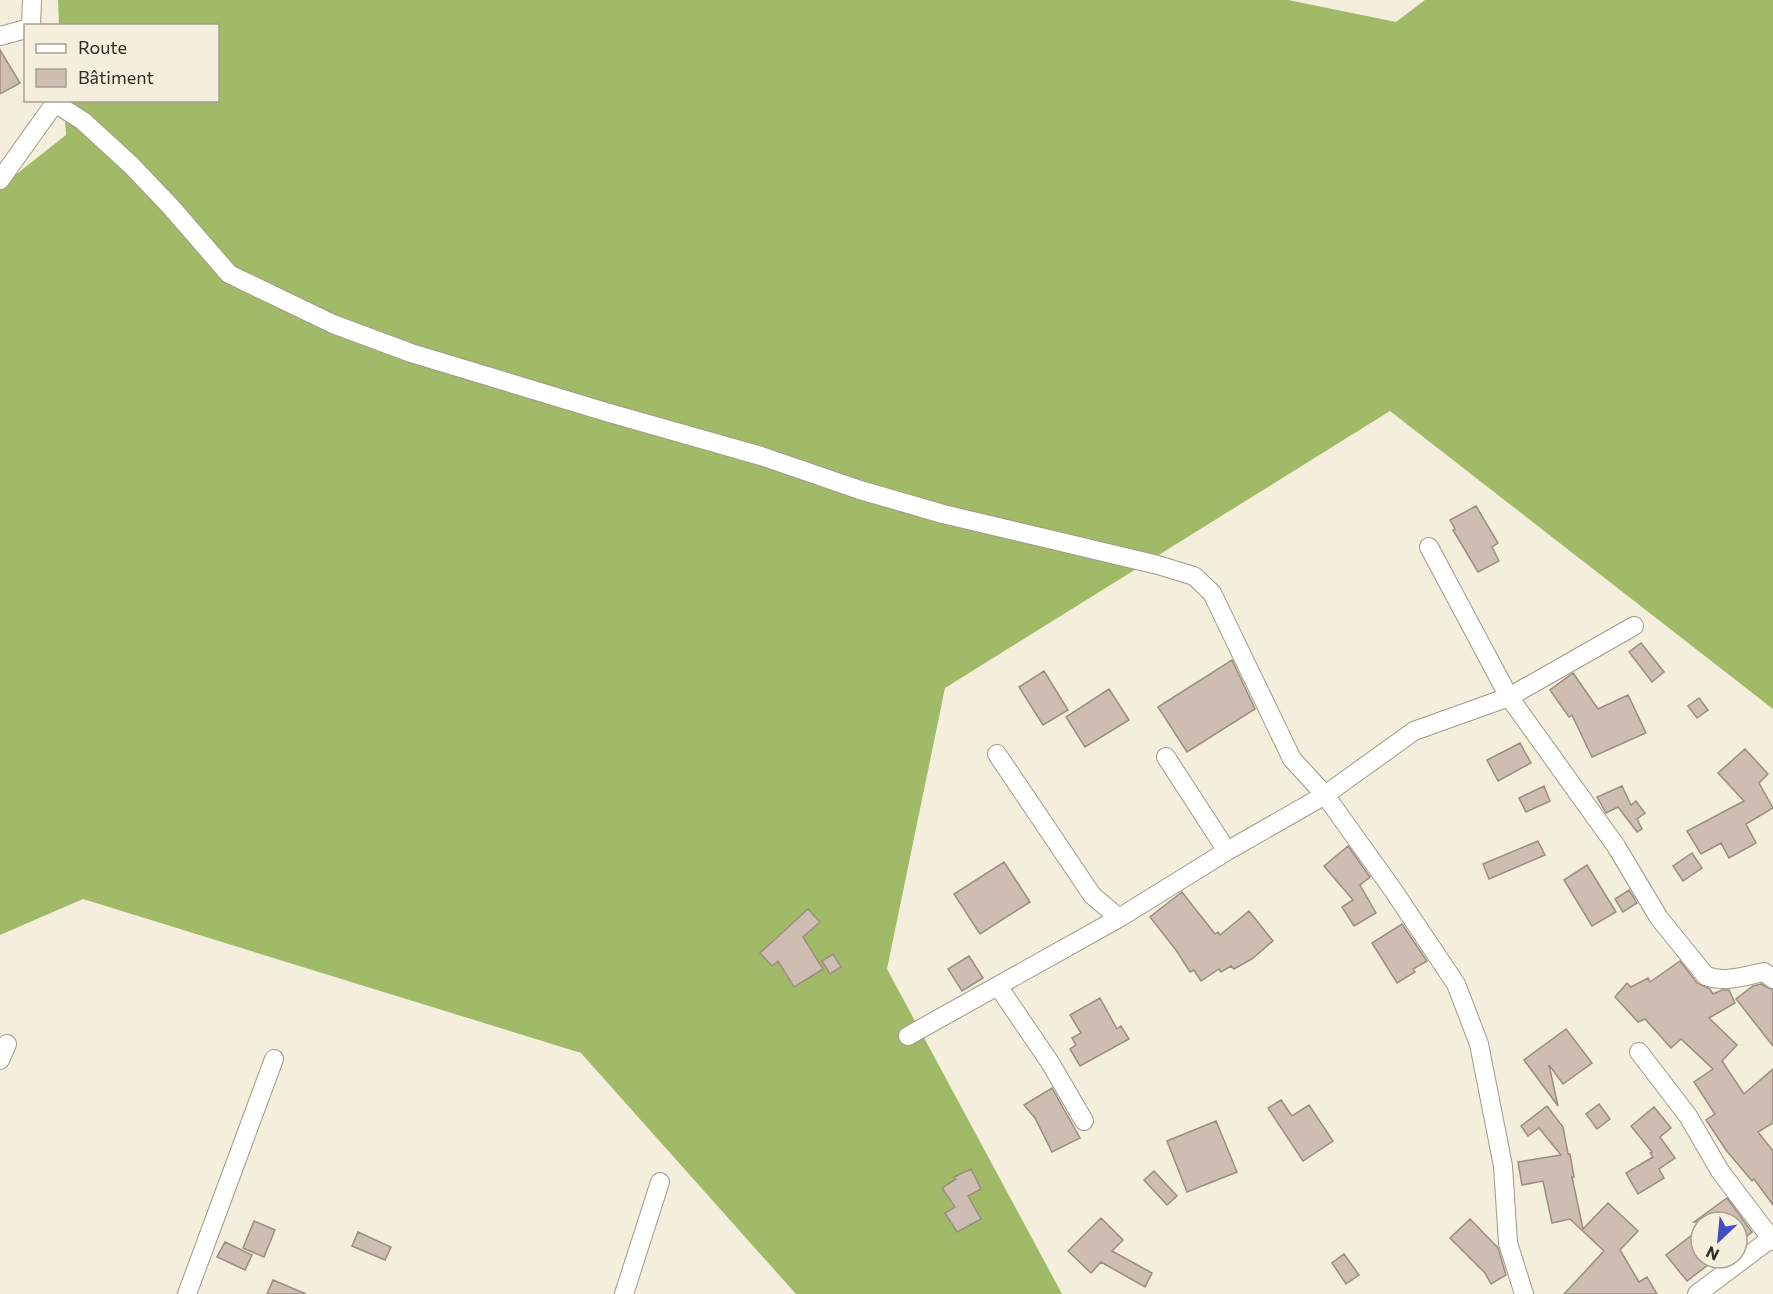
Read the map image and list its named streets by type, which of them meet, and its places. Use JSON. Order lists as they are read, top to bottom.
{
  "legend": ["Route", "Bâtiment"],
  "north": "bottom left"
}
